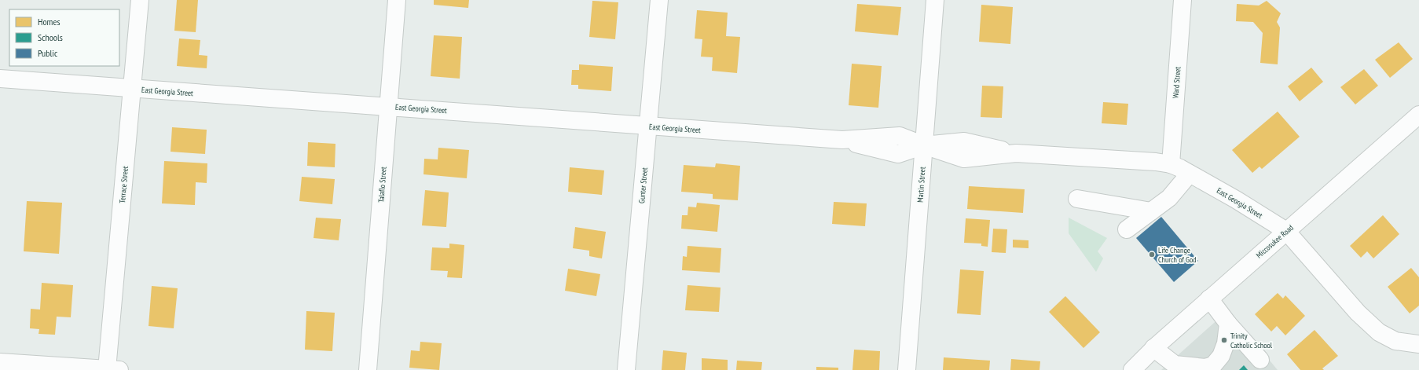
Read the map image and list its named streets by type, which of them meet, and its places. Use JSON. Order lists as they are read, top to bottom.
{
  "streets": {
    "street": [
      "Ward Street",
      "East Georgia Street",
      "Terrace Street",
      "Talaflo Street",
      "Martin Street",
      "Gunter Street",
      "Miccosukee Road"
    ]
  },
  "crossings": [
    ["Ward Street", "East Georgia Street"],
    ["East Georgia Street", "Terrace Street"],
    ["East Georgia Street", "Talaflo Street"],
    ["East Georgia Street", "Martin Street"],
    ["East Georgia Street", "Gunter Street"],
    ["East Georgia Street", "Miccosukee Road"]
  ],
  "places": ["Life Change Church of God", "Trinity Catholic School"],
  "legend": ["Homes", "Schools", "Public"]
}
